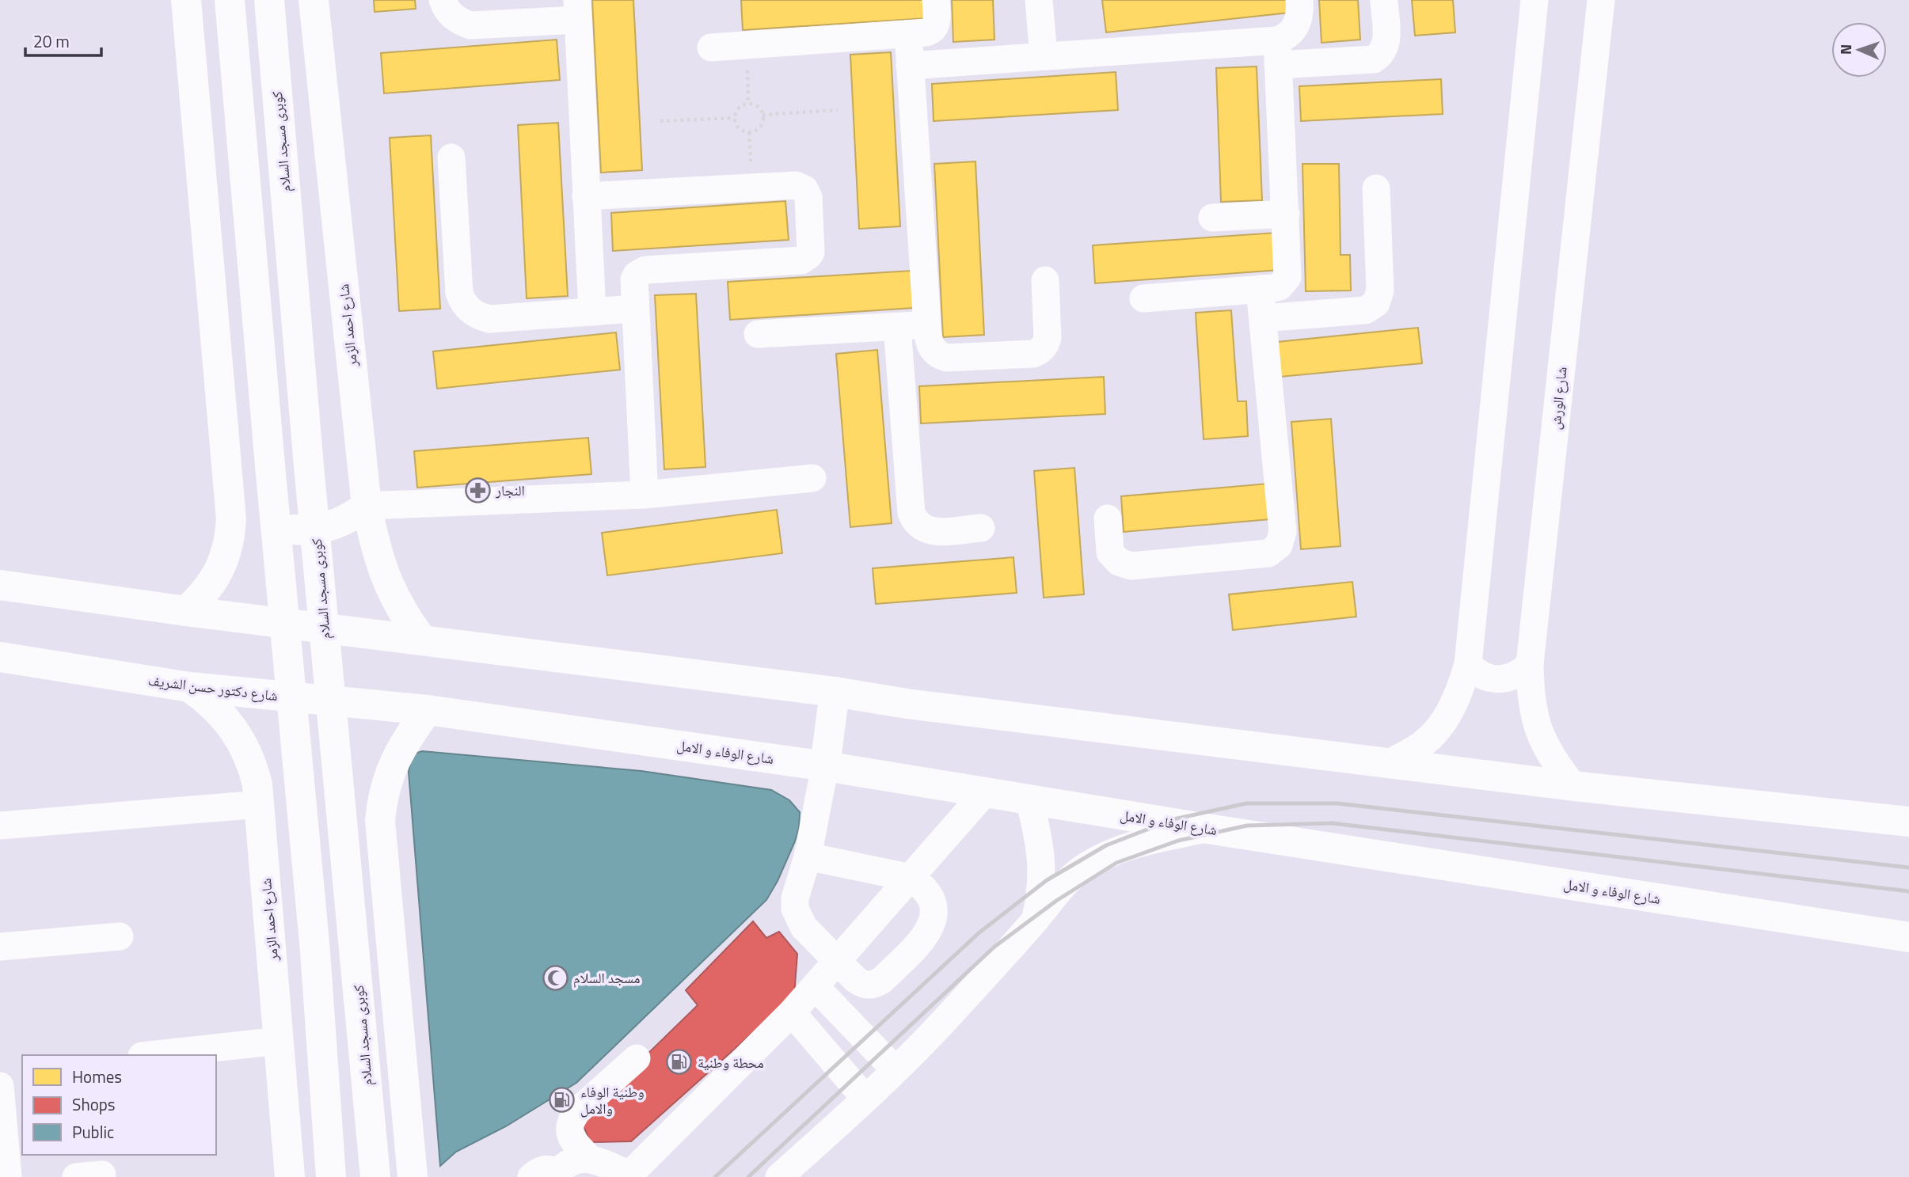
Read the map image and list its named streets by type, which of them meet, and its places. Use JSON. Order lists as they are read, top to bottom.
{
  "streets": {
    "main road": [
      "كوبرى مسجد السلام",
      "شارع احمد الزمر",
      "شارع دكتور حسن الشريف",
      "شارع الوفاء و الامل"
    ],
    "street": ["شارع الورش"]
  },
  "crossings": [
    ["شارع احمد الزمر", "شارع دكتور حسن الشريف"],
    ["شارع دكتور حسن الشريف", "شارع الوفاء و الامل"]
  ],
  "places": {
    "pharmacy": ["النجار"],
    "mosque": ["مسجد السلام"],
    "fuel station": ["محطة وطنية", "وطنية الوفاء والامل"]
  },
  "legend": ["Homes", "Shops", "Public"],
  "scale_bar": "20 m",
  "north": "left"
}
